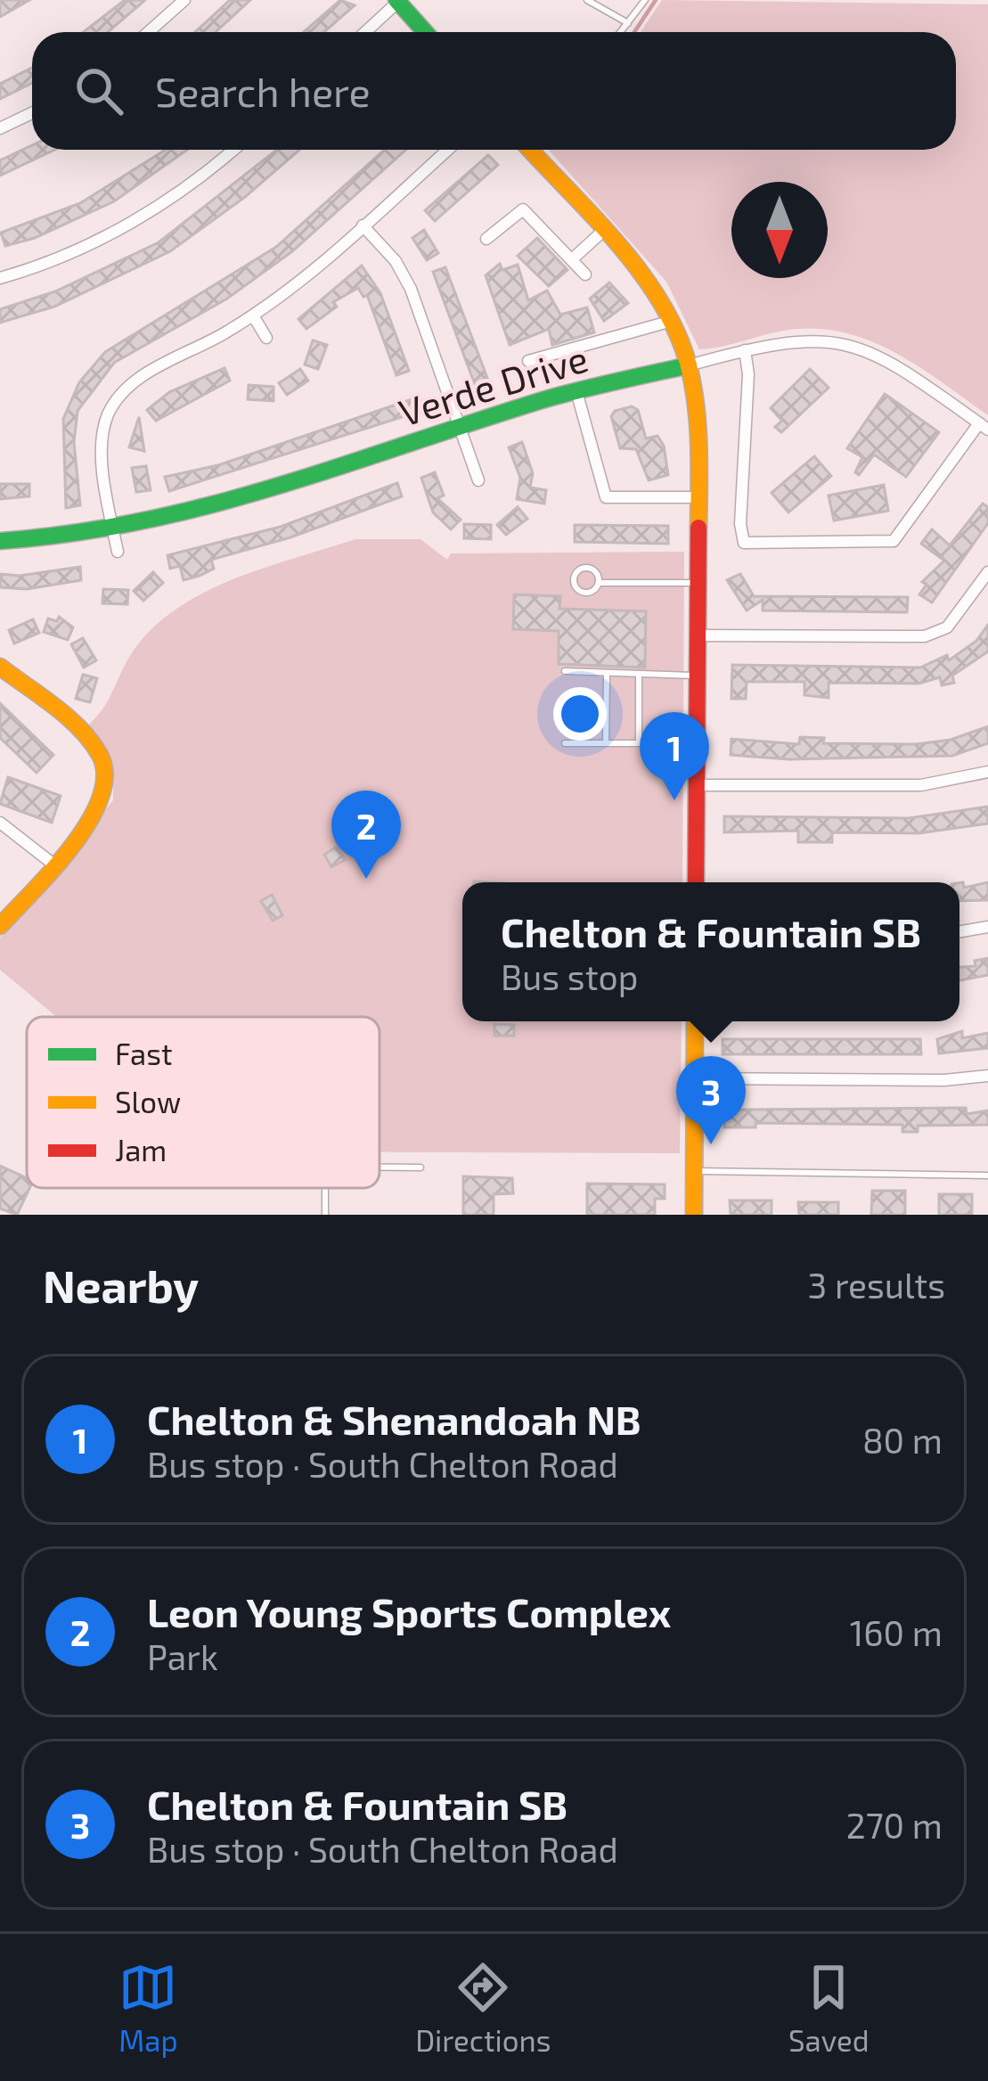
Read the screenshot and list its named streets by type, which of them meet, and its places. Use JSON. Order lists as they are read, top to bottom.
{
  "streets": {
    "main road": ["Verde Drive"]
  },
  "legend": ["Fast", "Slow", "Jam"],
  "north": "bottom",
  "page": {
    "search": "Search here",
    "pins": ["1", "2", "3"],
    "popup": ["Chelton & Fountain SB", "Bus stop"],
    "heading": ["Nearby", "3 results"],
    "list": [
      {
        "mark": "1",
        "name": "Chelton & Shenandoah NB",
        "note": "Bus stop · South Chelton Road",
        "value": "80 m"
      },
      {
        "mark": "2",
        "name": "Leon Young Sports Complex",
        "note": "Park",
        "value": "160 m"
      },
      {
        "mark": "3",
        "name": "Chelton & Fountain SB",
        "note": "Bus stop · South Chelton Road",
        "value": "270 m"
      }
    ],
    "nav": ["Map", "Directions", "Saved"]
  }
}
